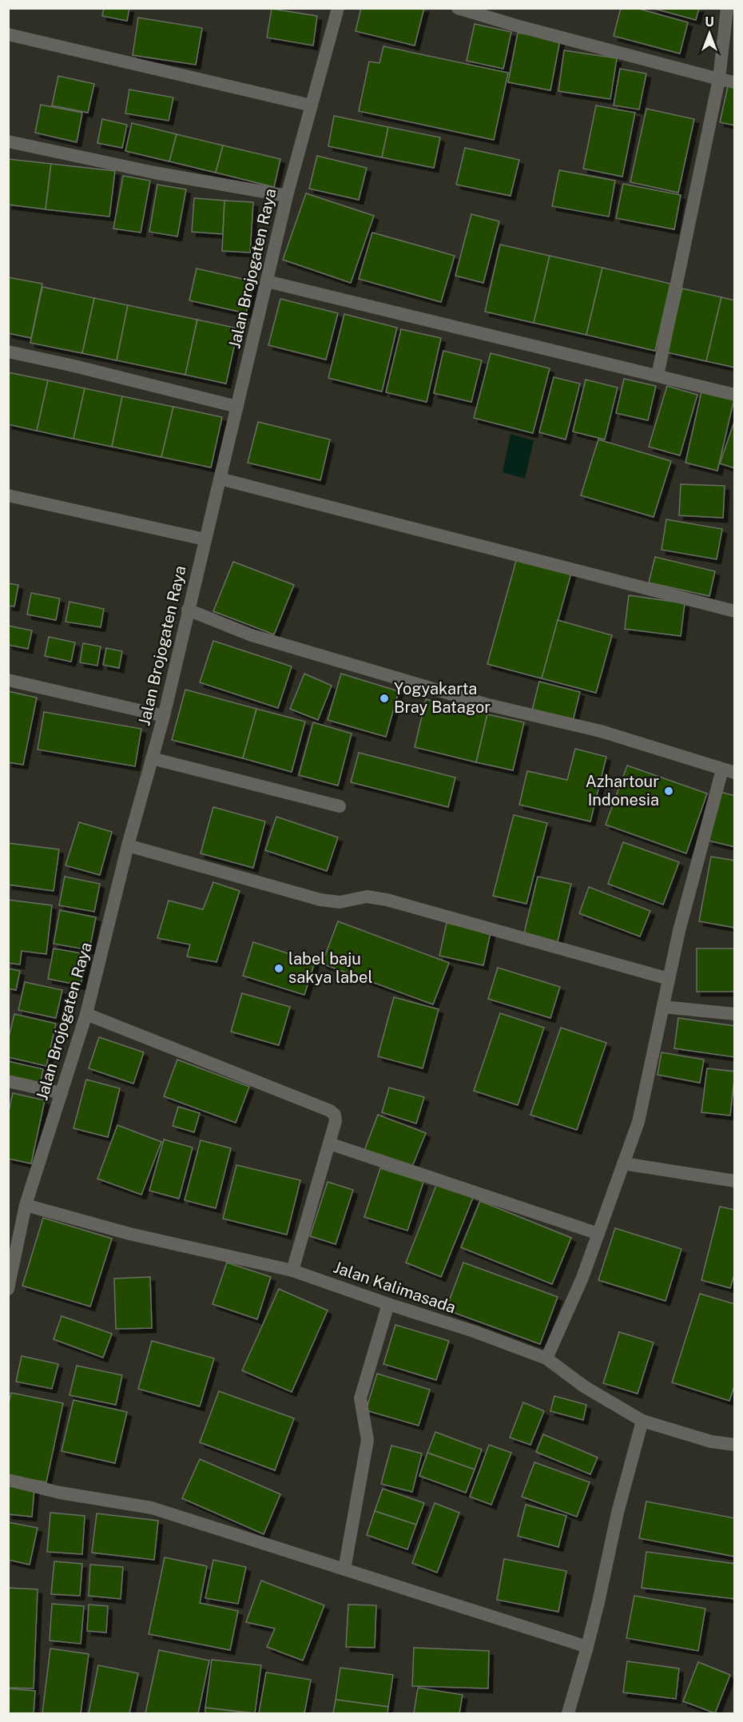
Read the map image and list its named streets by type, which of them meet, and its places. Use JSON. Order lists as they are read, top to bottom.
{
  "streets": {
    "street": ["Jalan Brojogaten Raya", "Jalan Kalimasada"]
  },
  "crossings": [
    ["Jalan Brojogaten Raya", "Jalan Kalimasada"]
  ],
  "places": ["Yogyakarta Bray Batagor", "Azhartour Indonesia", "label baju sakya label"],
  "north": "top"
}
